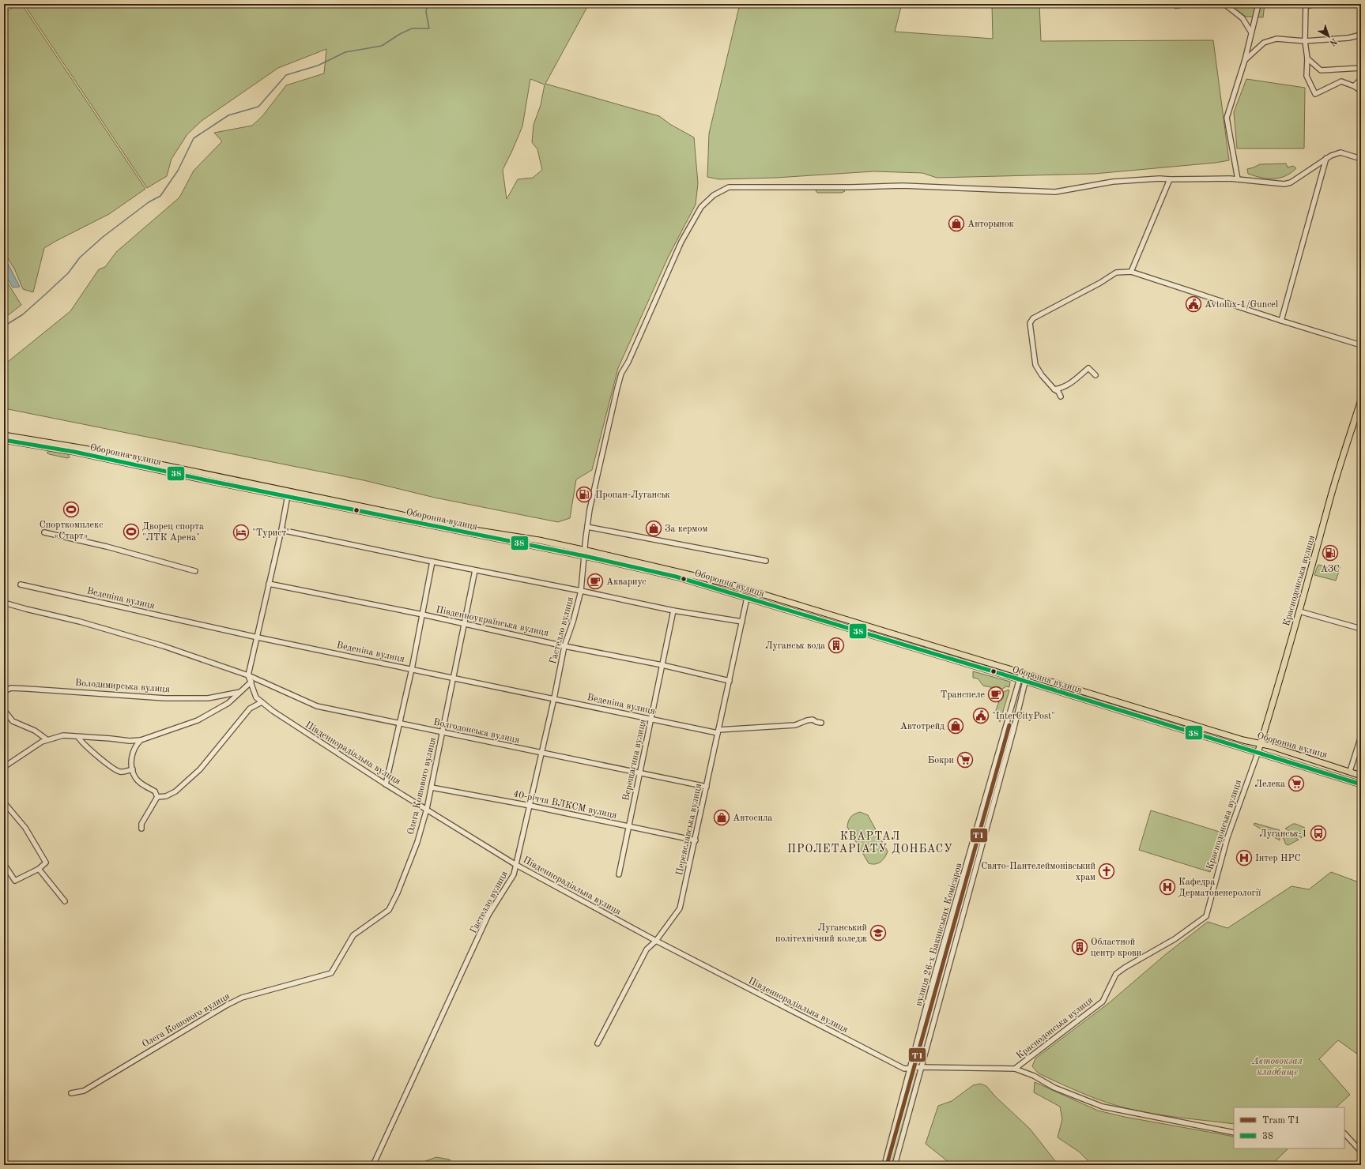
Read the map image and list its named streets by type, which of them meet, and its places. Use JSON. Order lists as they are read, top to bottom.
{
  "streets": {
    "main road": ["Оборонна вулиця", "Краснодонська вулиця"],
    "street": [
      "Веденіна вулиця",
      "Південноукраїнська вулиця",
      "Гастелло вулиця",
      "Володимирська вулиця",
      "Волгодонська вулиця",
      "Південнорадіальна вулиця",
      "Верещагина вулиця",
      "Олега Кошового вулиця",
      "40-річчя ВЛКСМ вулиця",
      "Переяславська вулиця",
      "вулиця 26-х Бакинських Комісаров"
    ]
  },
  "crossings": [
    ["Оборонна вулиця", "Краснодонська вулиця"],
    ["Оборонна вулиця", "Гастелло вулиця"],
    ["Оборонна вулиця", "Переяславська вулиця"],
    ["Оборонна вулиця", "вулиця 26-х Бакинських Комісаров"],
    ["Краснодонська вулиця", "Південнорадіальна вулиця"],
    ["Краснодонська вулиця", "вулиця 26-х Бакинських Комісаров"],
    ["Веденіна вулиця", "Гастелло вулиця"],
    ["Веденіна вулиця", "Верещагина вулиця"],
    ["Веденіна вулиця", "Олега Кошового вулиця"],
    ["Веденіна вулиця", "Переяславська вулиця"],
    ["Південноукраїнська вулиця", "Гастелло вулиця"],
    ["Південноукраїнська вулиця", "Верещагина вулиця"],
    ["Південноукраїнська вулиця", "Олега Кошового вулиця"],
    ["Південноукраїнська вулиця", "Переяславська вулиця"],
    ["Гастелло вулиця", "Волгодонська вулиця"],
    ["Гастелло вулиця", "Південнорадіальна вулиця"],
    ["Гастелло вулиця", "40-річчя ВЛКСМ вулиця"],
    ["Волгодонська вулиця", "Південнорадіальна вулиця"],
    ["Волгодонська вулиця", "Верещагина вулиця"],
    ["Волгодонська вулиця", "Олега Кошового вулиця"],
    ["Волгодонська вулиця", "Переяславська вулиця"],
    ["Південнорадіальна вулиця", "Олега Кошового вулиця"],
    ["Південнорадіальна вулиця", "Переяславська вулиця"],
    ["Південнорадіальна вулиця", "вулиця 26-х Бакинських Комісаров"],
    ["Верещагина вулиця", "40-річчя ВЛКСМ вулиця"],
    ["Олега Кошового вулиця", "40-річчя ВЛКСМ вулиця"],
    ["40-річчя ВЛКСМ вулиця", "Переяславська вулиця"]
  ],
  "districts": ["КВАРТАЛ ПРОЛЕТАРІАТУ ДОНБАСУ"],
  "parks": ["Автовокзал кладбище"],
  "places": {
    "shop": [
      "Авторынок",
      "За кермом",
      "Автотрейд",
      "Автосила"
    ],
    "public building": ["Avtolux-1/Guncel", "\"InterCityPost\""],
    "fuel station": ["Пропан-Луганськ", "АЗС"],
    "sports": ["Спорткомплекс «Старт»", "Дворец спорта \"ЛТК Арена\""],
    "hotel": ["\"Турист\""],
    "cafe": ["Аквариус", "Транспеле"],
    "building": ["Луганськ вода", "Областной центр крови"],
    "supermarket": ["Бокри", "Лелека"],
    "bus stop": ["Луганськ-1"],
    "hospital": ["Інтер НРС", "Кафедра Дерматовенерології"],
    "church": ["Свято-Пантелеймонівський храм"],
    "school or university": ["Луганський політехнічний коледж"]
  },
  "lines": ["transit line 38", "tram line T1"],
  "legend": ["Tram T1", "38"],
  "north": "bottom right"
}
